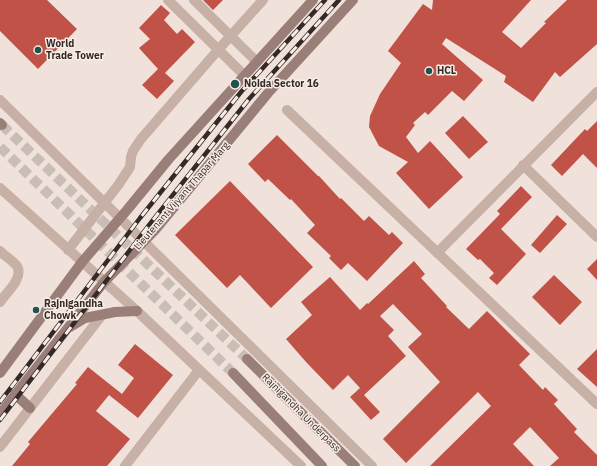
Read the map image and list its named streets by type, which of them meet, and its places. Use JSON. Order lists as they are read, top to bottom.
{
  "streets": {
    "main road": ["Lieutenant Vijyant Thapar Marg", "Rajnigandha Underpass"]
  },
  "places": [
    "World Trade Tower",
    "HCL",
    "Noida Sector 16",
    "Rajnigandha Chowk"
  ]
}
